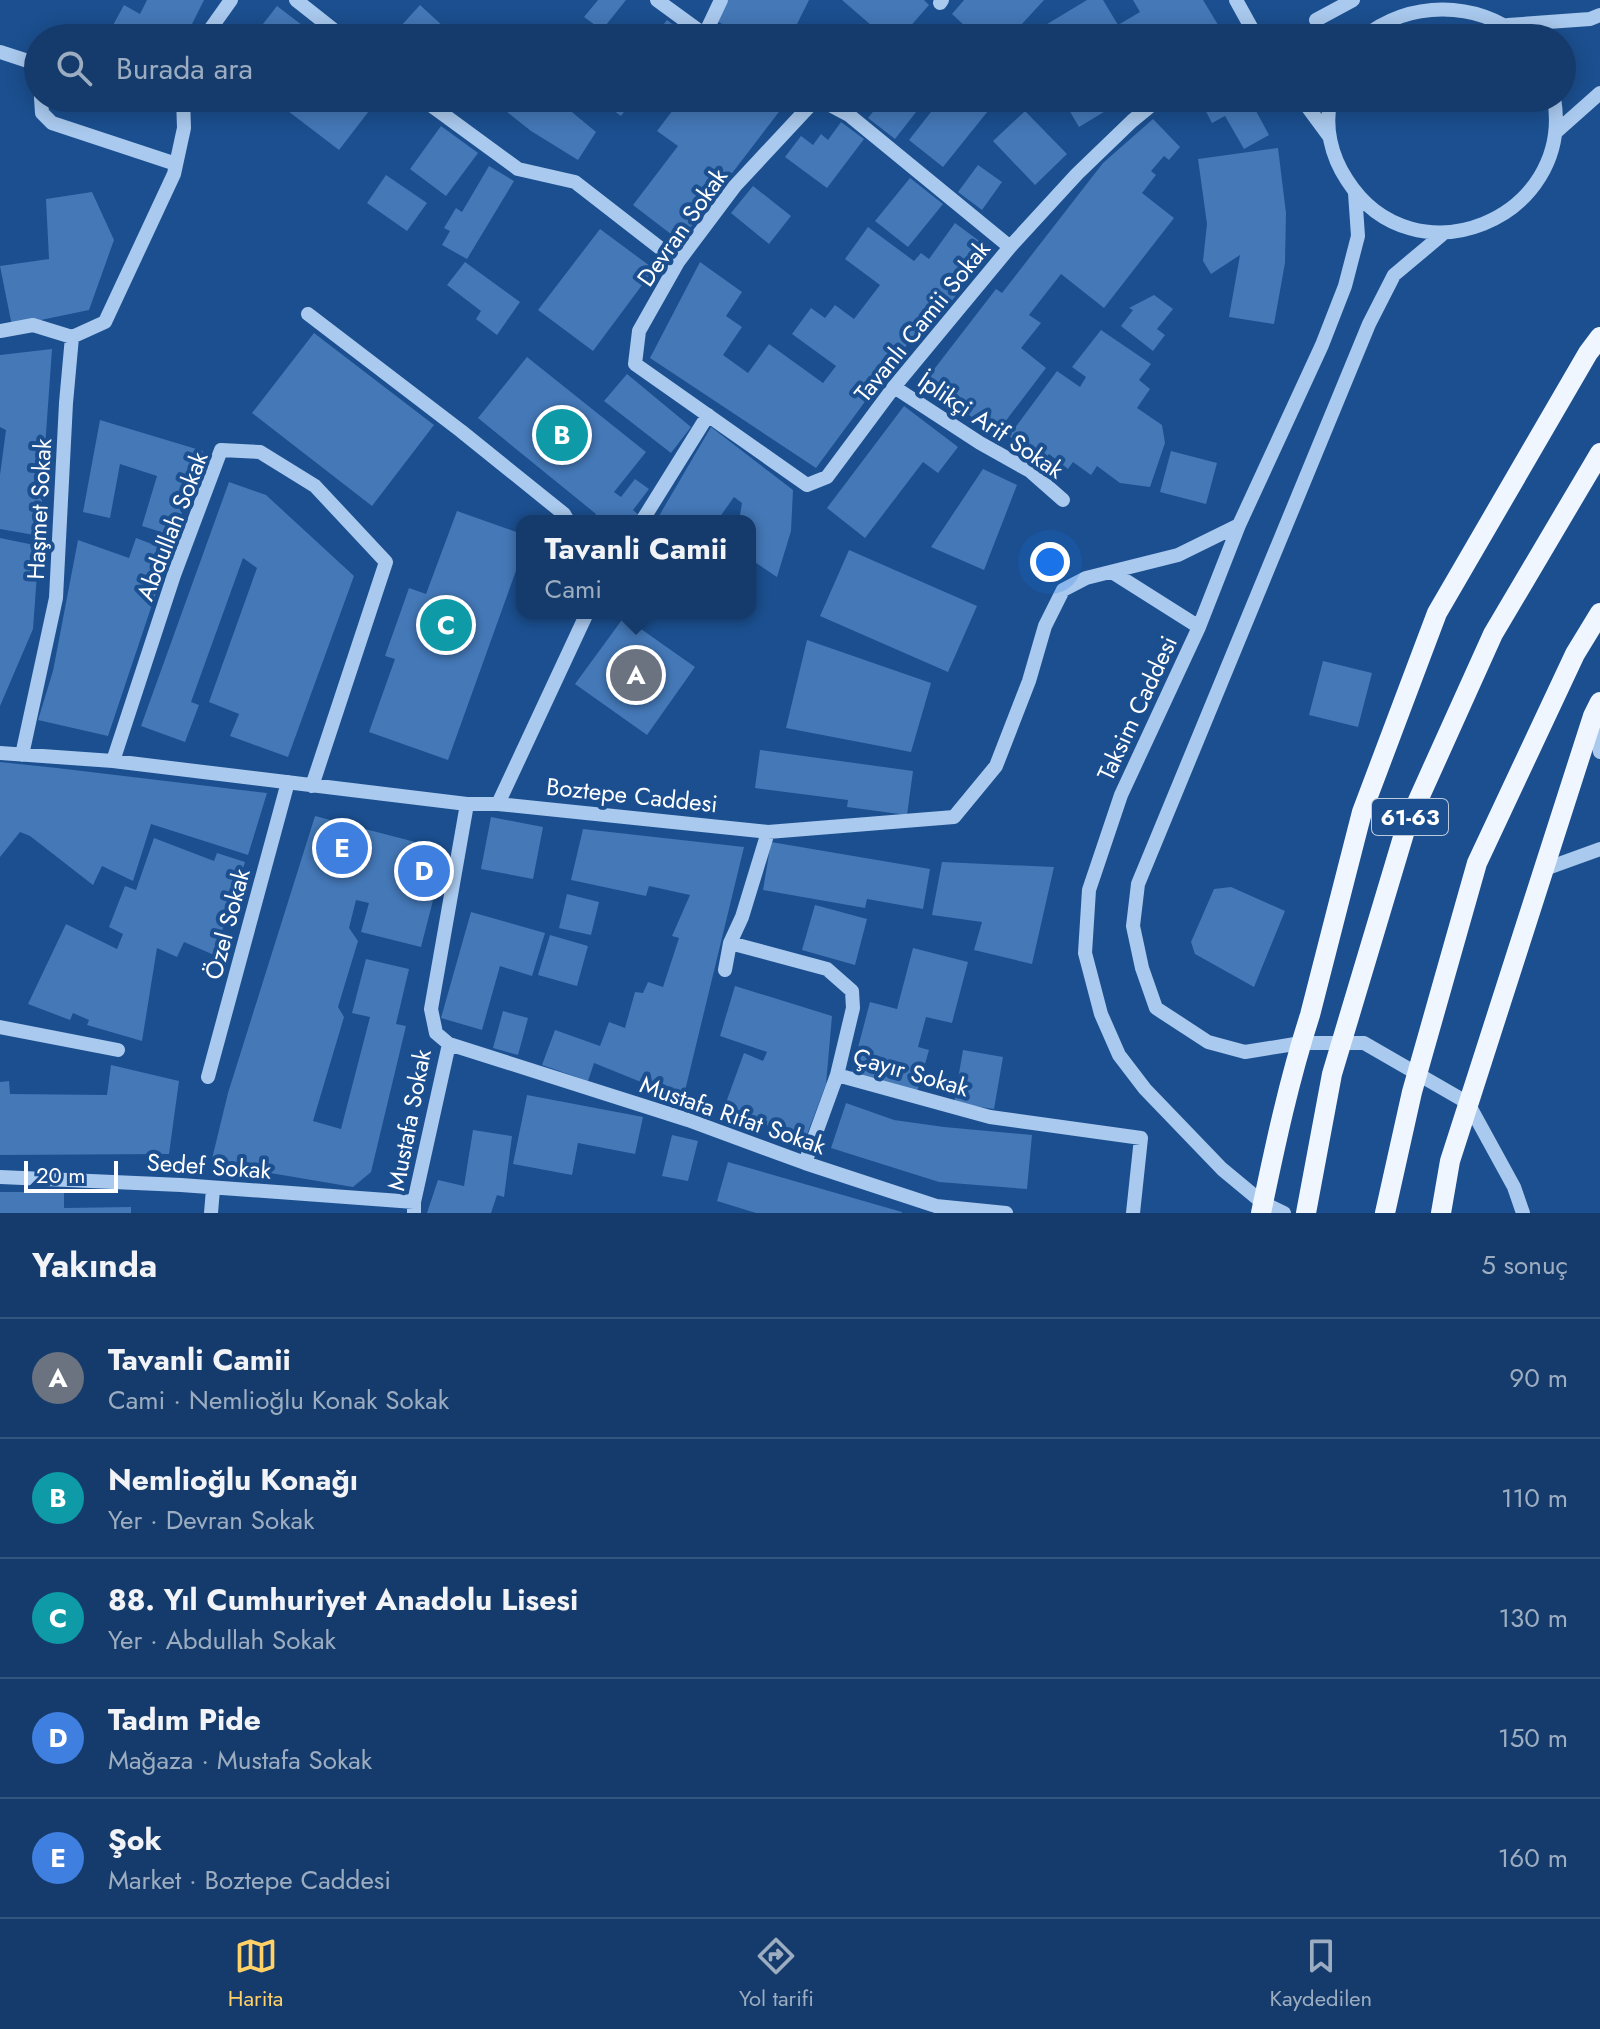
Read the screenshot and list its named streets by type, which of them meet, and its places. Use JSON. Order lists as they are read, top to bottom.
{
  "streets": {
    "main road": ["61-63"],
    "street": [
      "Devran Sokak",
      "Tavanlı Camii Sokak",
      "İplikçi Arif Sokak",
      "Haşmet Sokak",
      "Abdullah Sokak",
      "Taksim Caddesi",
      "Boztepe Caddesi",
      "Özel Sokak",
      "Çayır Sokak",
      "Mustafa Rıfat Sokak",
      "Mustafa Sokak",
      "Sedef Sokak"
    ]
  },
  "crossings": [
    ["Devran Sokak", "Tavanlı Camii Sokak"],
    ["Tavanlı Camii Sokak", "İplikçi Arif Sokak"],
    ["Haşmet Sokak", "Boztepe Caddesi"],
    ["Abdullah Sokak", "Boztepe Caddesi"],
    ["Taksim Caddesi", "Boztepe Caddesi"],
    ["Taksim Caddesi", "61-63"],
    ["Boztepe Caddesi", "Özel Sokak"],
    ["Boztepe Caddesi", "Mustafa Sokak"],
    ["Mustafa Rıfat Sokak", "Mustafa Sokak"],
    ["Mustafa Sokak", "Sedef Sokak"]
  ],
  "scale_bar": "20 m",
  "page": {
    "search": "Burada ara",
    "pins": [
      "B",
      "C",
      "A",
      "E",
      "D"
    ],
    "popup": ["Tavanli Camii", "Cami"],
    "scale": "20 m",
    "heading": ["Yakında", "5 sonuç"],
    "list": [
      {
        "mark": "A",
        "name": "Tavanli Camii",
        "note": "Cami · Nemlioğlu Konak Sokak",
        "value": "90 m"
      },
      {
        "mark": "B",
        "name": "Nemlioğlu Konağı",
        "note": "Yer · Devran Sokak",
        "value": "110 m"
      },
      {
        "mark": "C",
        "name": "88. Yıl Cumhuriyet Anadolu Lisesi",
        "note": "Yer · Abdullah Sokak",
        "value": "130 m"
      },
      {
        "mark": "D",
        "name": "Tadım Pide",
        "note": "Mağaza · Mustafa Sokak",
        "value": "150 m"
      },
      {
        "mark": "E",
        "name": "Şok",
        "note": "Market · Boztepe Caddesi",
        "value": "160 m"
      }
    ],
    "nav": ["Harita", "Yol tarifi", "Kaydedilen"]
  }
}
